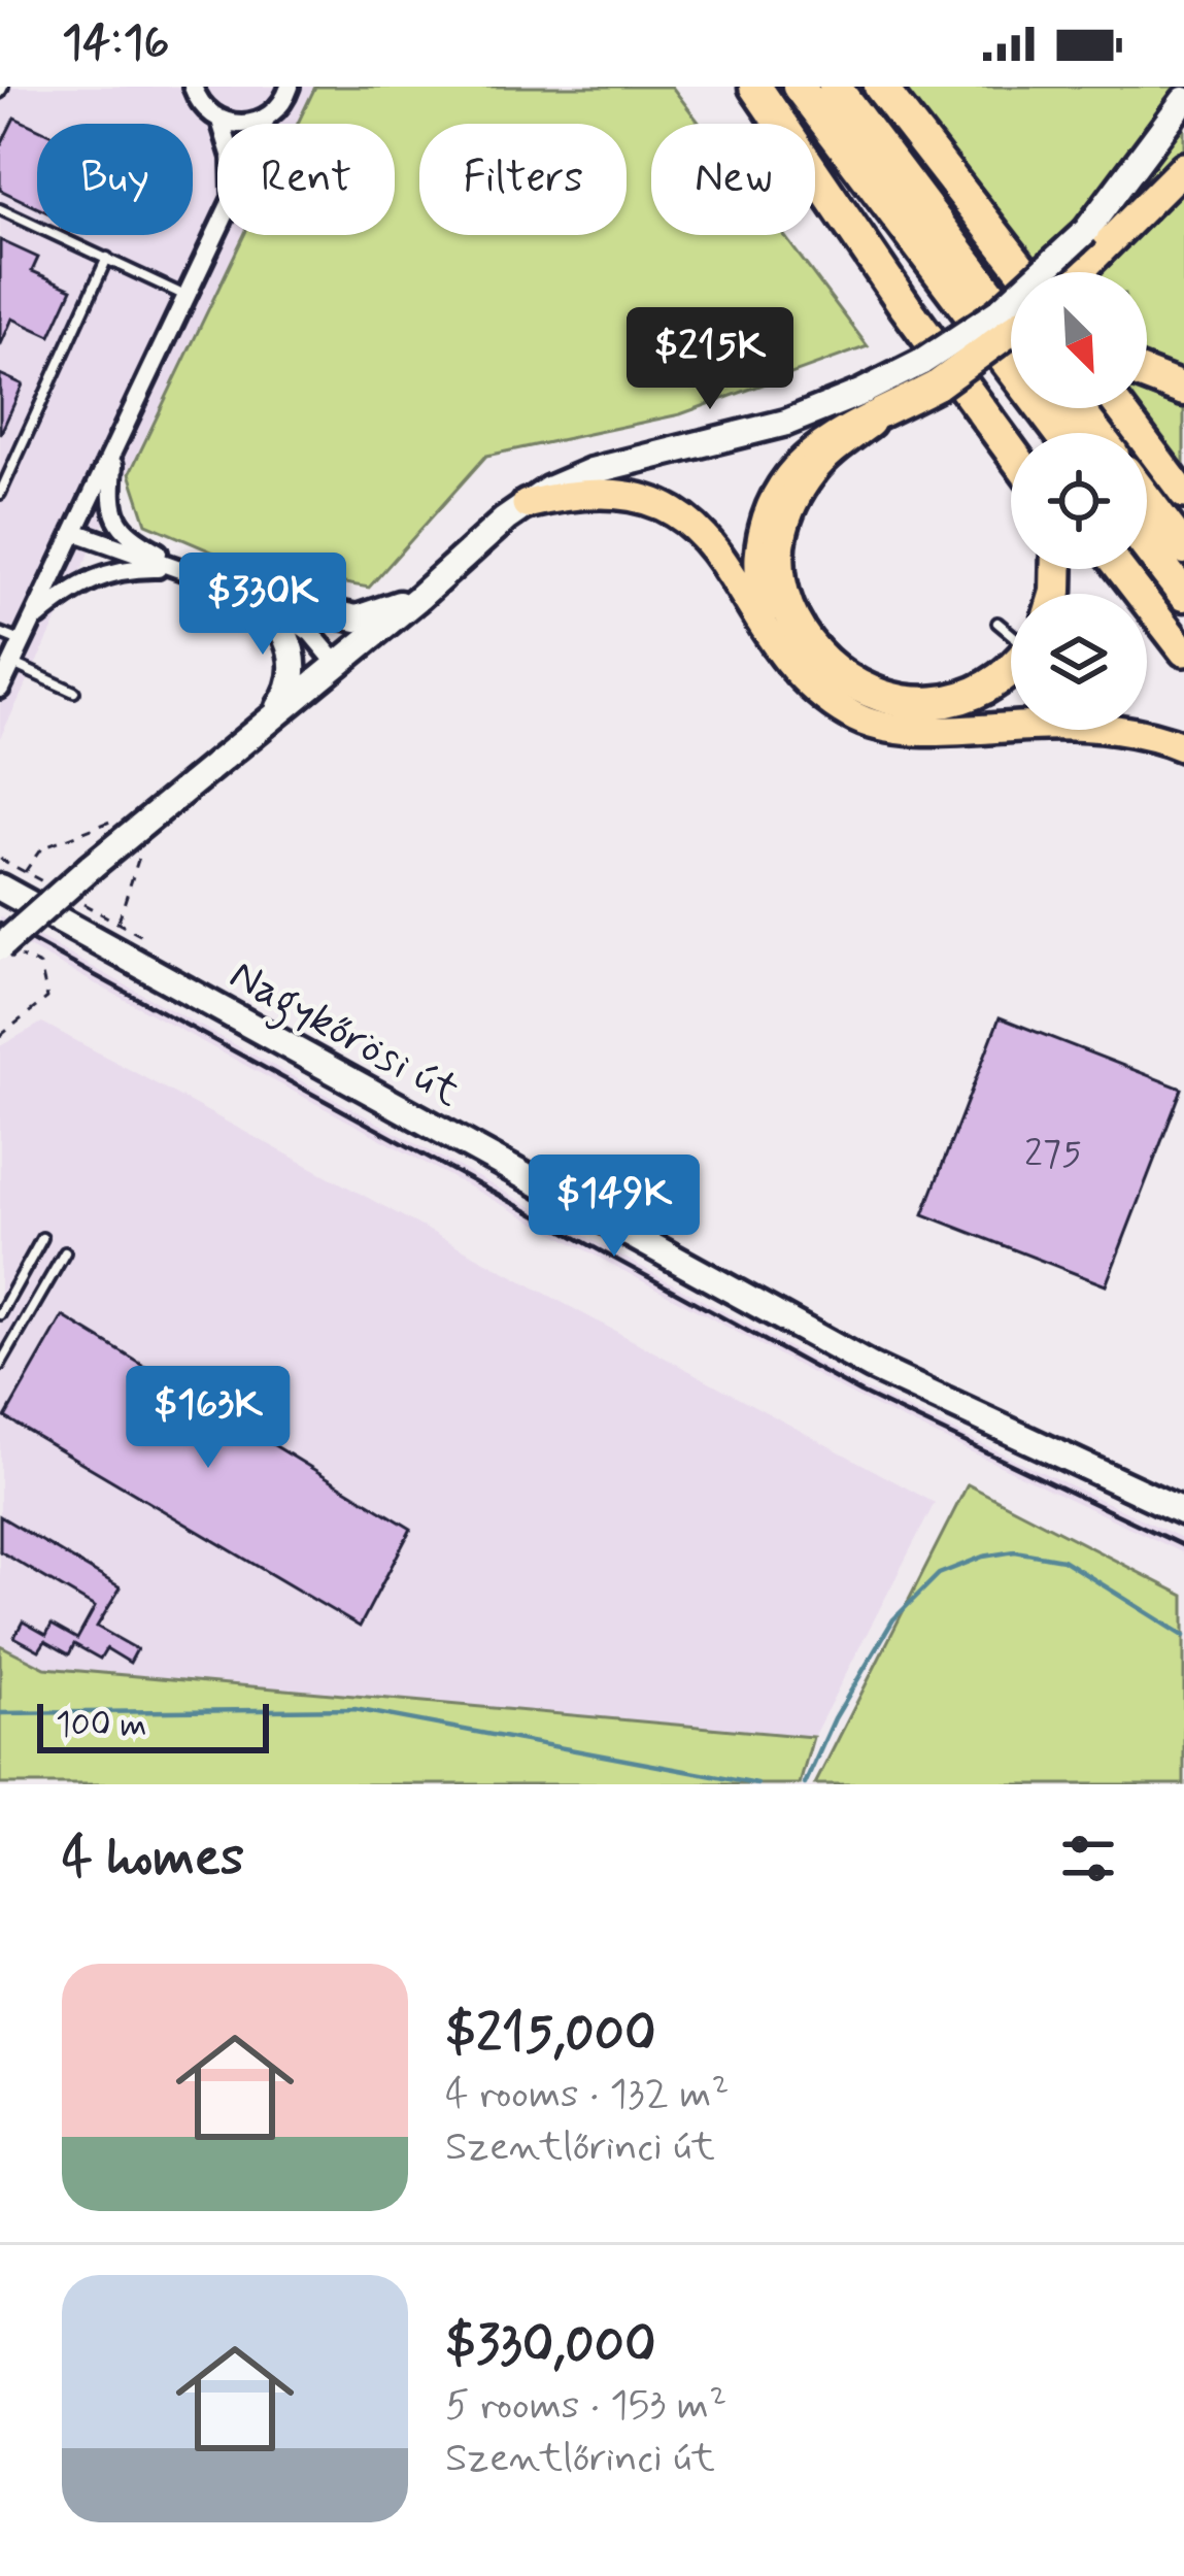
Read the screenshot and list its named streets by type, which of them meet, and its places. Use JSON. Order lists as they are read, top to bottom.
{
  "streets": {
    "main road": ["Nagykőrösi út"]
  },
  "house_numbers": ["275"],
  "scale_bar": "100 m",
  "north": "bottom right",
  "page": {
    "status": "14:16",
    "chip": [
      "Buy",
      "Rent",
      "Filters",
      "New"
    ],
    "price": [
      "$215K",
      "$330K",
      "$149K",
      "$163K"
    ],
    "scale": "100 m",
    "heading": "4 homes",
    "list": [
      {
        "name": "$215,000",
        "note": "4 rooms · 132 m² · Szentlőrinci út"
      },
      {
        "name": "$330,000",
        "note": "5 rooms · 153 m² · Szentlőrinci út"
      }
    ]
  }
}
